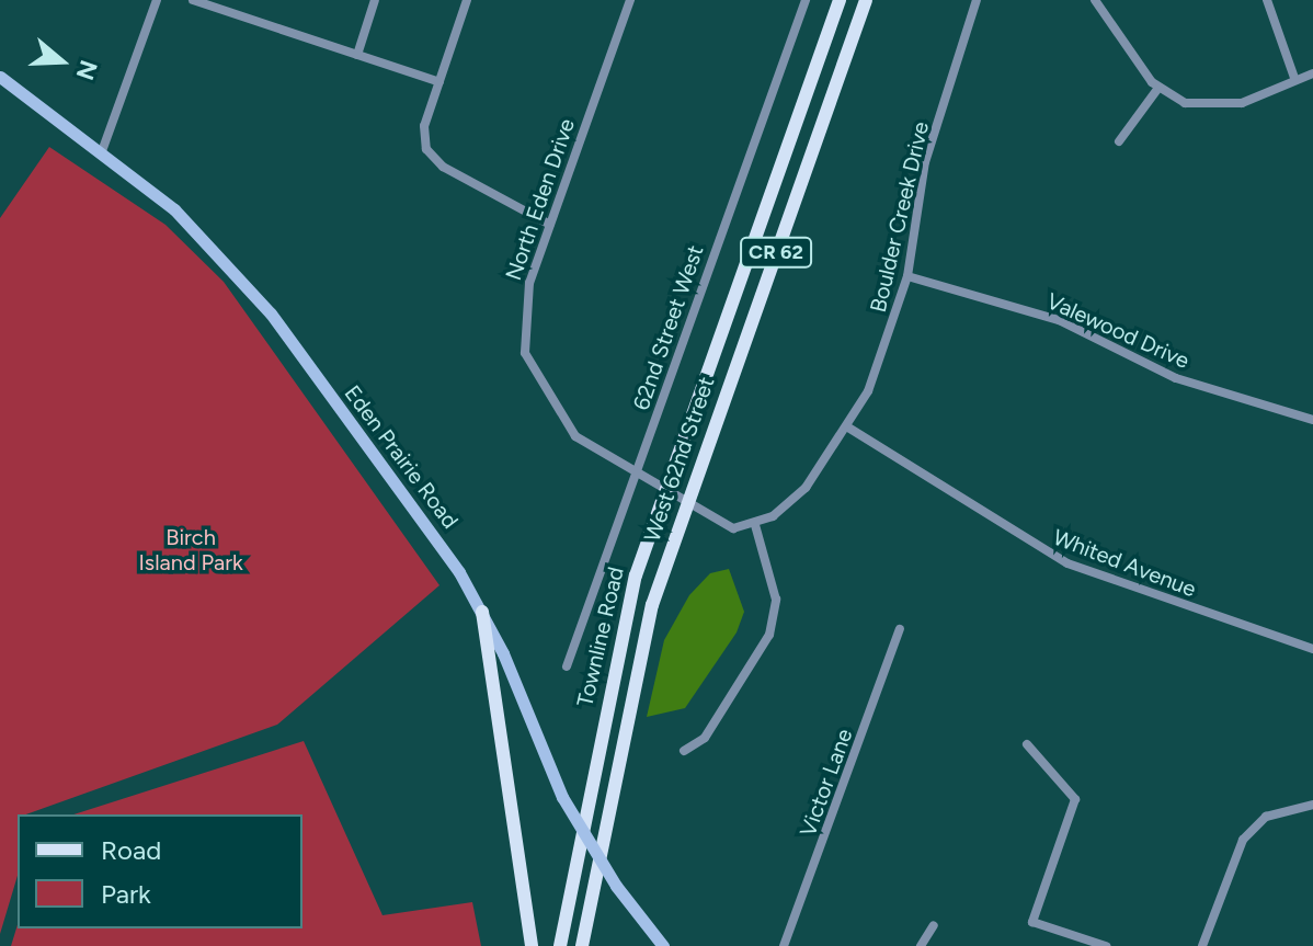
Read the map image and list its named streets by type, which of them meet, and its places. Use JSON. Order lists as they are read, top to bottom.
{
  "streets": {
    "main road": [
      "CR 62",
      "Eden Prairie Road",
      "West 62nd Street",
      "Townline Road"
    ],
    "street": [
      "North Eden Drive",
      "Boulder Creek Drive",
      "62nd Street West",
      "Valewood Drive",
      "Whited Avenue",
      "Victor Lane"
    ]
  },
  "crossings": [
    ["North Eden Drive", "62nd Street West"],
    ["Boulder Creek Drive", "Valewood Drive"],
    ["Boulder Creek Drive", "Whited Avenue"]
  ],
  "parks": ["Birch Island Park"],
  "legend": ["Road", "Park"],
  "north": "right"
}
